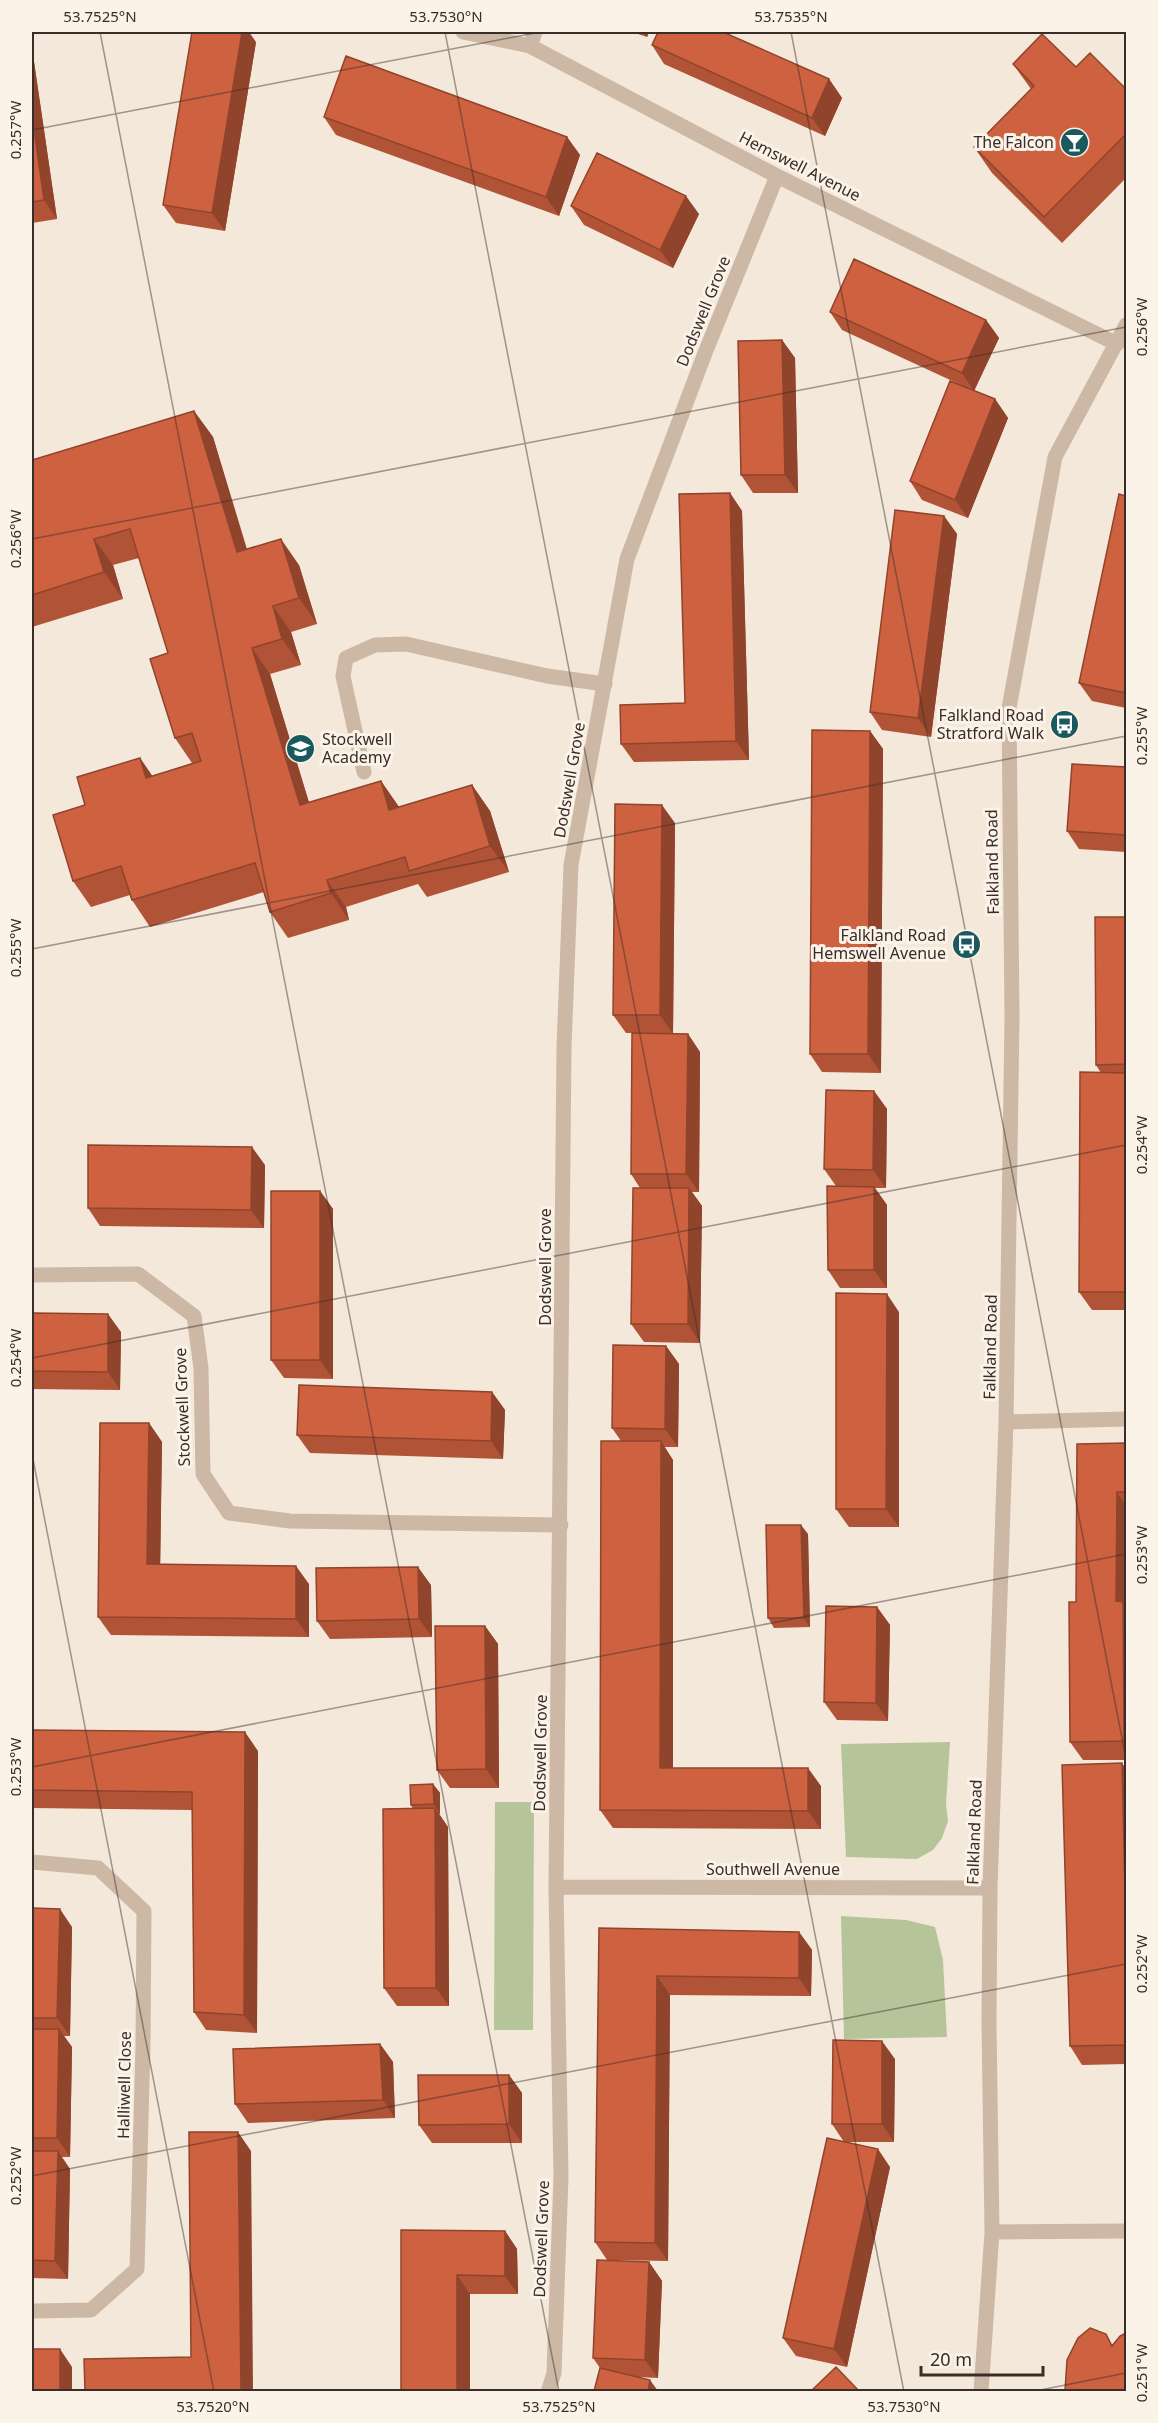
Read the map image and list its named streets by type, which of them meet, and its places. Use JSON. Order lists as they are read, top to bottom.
{
  "streets": {
    "street": [
      "Hemswell Avenue",
      "Dodswell Grove",
      "Falkland Road",
      "Stockwell Grove",
      "Southwell Avenue",
      "Halliwell Close"
    ]
  },
  "crossings": [
    ["Hemswell Avenue", "Dodswell Grove"],
    ["Hemswell Avenue", "Falkland Road"],
    ["Dodswell Grove", "Stockwell Grove"],
    ["Dodswell Grove", "Southwell Avenue"],
    ["Falkland Road", "Southwell Avenue"]
  ],
  "places": {
    "bar": ["The Falcon"],
    "bus stop": ["Falkland Road Stratford Walk", "Falkland Road Hemswell Avenue"],
    "school or university": ["Stockwell Academy"]
  },
  "scale_bar": "20 m",
  "coordinates": [
    "53.7525°N",
    "53.7530°N",
    "53.7535°N",
    "0.257°W",
    "0.256°W",
    "0.255°W",
    "0.254°W",
    "0.253°W",
    "0.252°W",
    "0.251°W",
    "53.7520°N"
  ]
}
